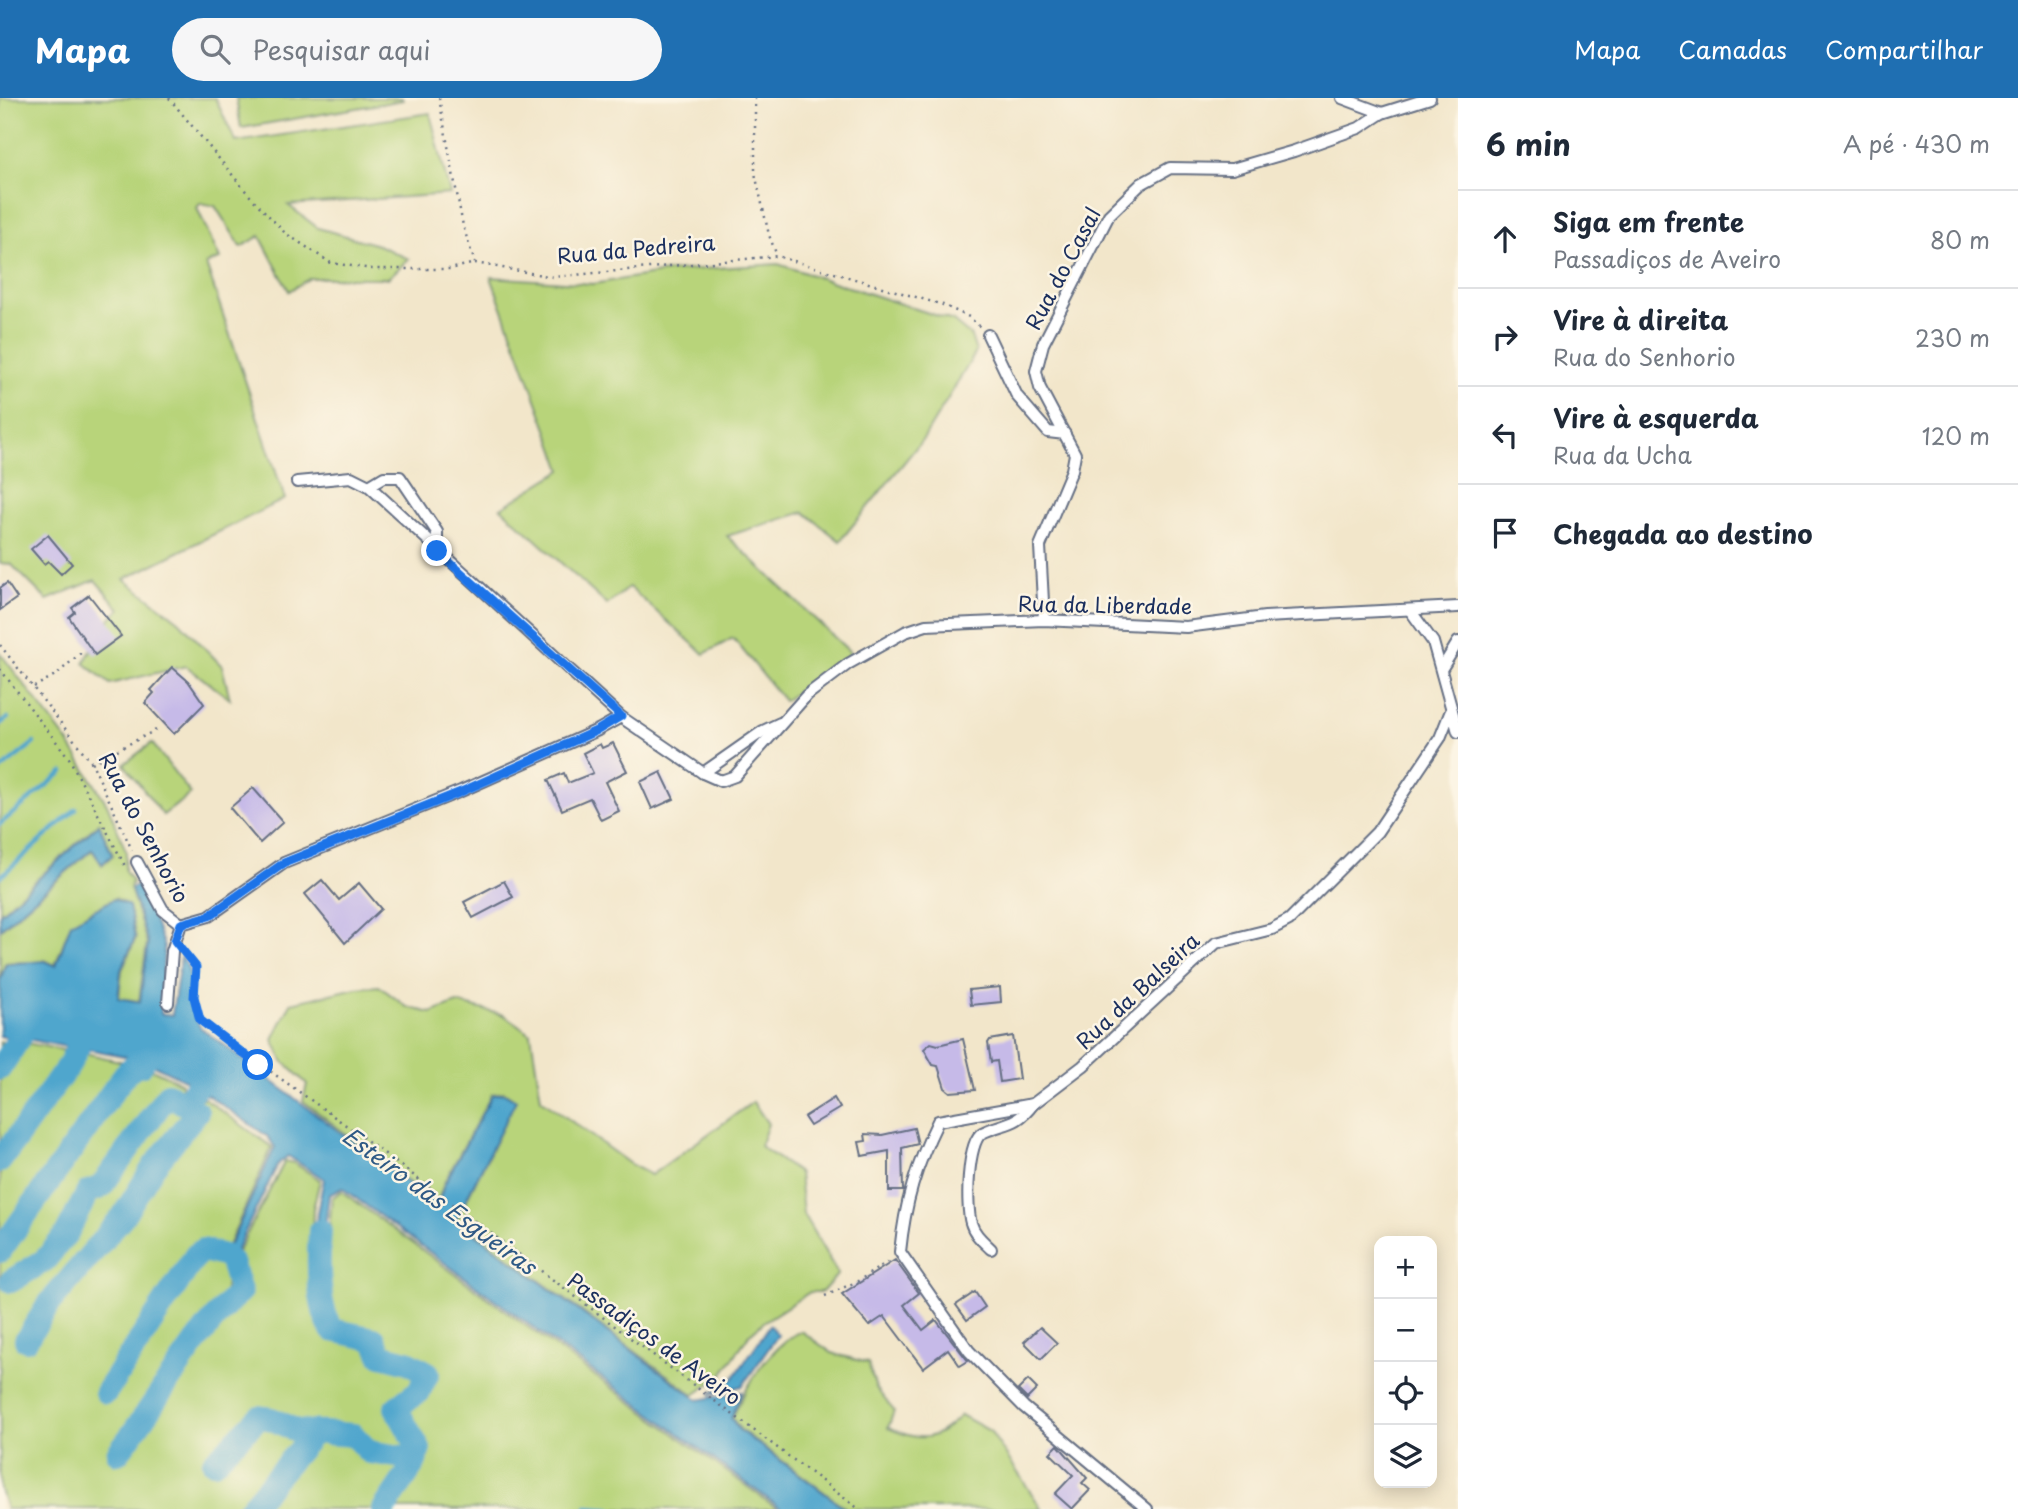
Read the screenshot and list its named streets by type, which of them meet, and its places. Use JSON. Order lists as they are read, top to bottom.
{
  "streets": {
    "street": [
      "Rua do Casal",
      "Rua da Liberdade",
      "Rua do Senhorio",
      "Rua da Balseira"
    ],
    "path": ["Rua da Pedreira", "Passadiços de Aveiro"]
  },
  "crossings": [
    ["Rua do Casal", "Rua da Liberdade"],
    ["Rua do Senhorio", "Passadiços de Aveiro"]
  ],
  "water": ["Esteiro das Esgueiras"],
  "page": {
    "header": "Mapa",
    "search": "Pesquisar aqui",
    "nav": ["Mapa", "Camadas", "Compartilhar"],
    "heading": ["6 min", "A pé · 430 m"],
    "list": [
      ["Siga em frente", "Passadiços de Aveiro", "80 m"],
      ["Vire à direita", "Rua do Senhorio", "230 m"],
      ["Vire à esquerda", "Rua da Ucha", "120 m"],
      "Chegada ao destino"
    ],
    "map_buttons": ["+", "−"]
  }
}
